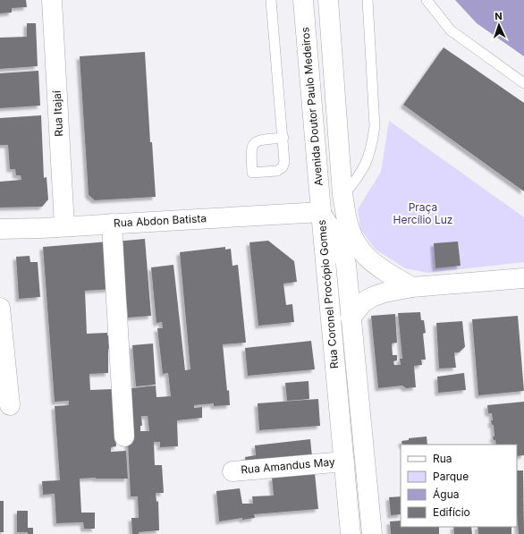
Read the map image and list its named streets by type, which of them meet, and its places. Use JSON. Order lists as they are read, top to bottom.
{
  "streets": {
    "main road": [
      "Avenida Doutor Paulo Medeiros",
      "Rua Itajaí",
      "Rua Abdon Batista",
      "Rua Coronel Procópio Gomes",
      "Rua Amandus May"
    ]
  },
  "crossings": [
    ["Avenida Doutor Paulo Medeiros", "Rua Abdon Batista"],
    ["Avenida Doutor Paulo Medeiros", "Rua Coronel Procópio Gomes"],
    ["Rua Itajaí", "Rua Abdon Batista"],
    ["Rua Abdon Batista", "Rua Coronel Procópio Gomes"],
    ["Rua Coronel Procópio Gomes", "Rua Amandus May"]
  ],
  "parks": ["Praça Hercílio Luz"],
  "legend": [
    "Rua",
    "Parque",
    "Água",
    "Edifício"
  ],
  "north": "top"
}
